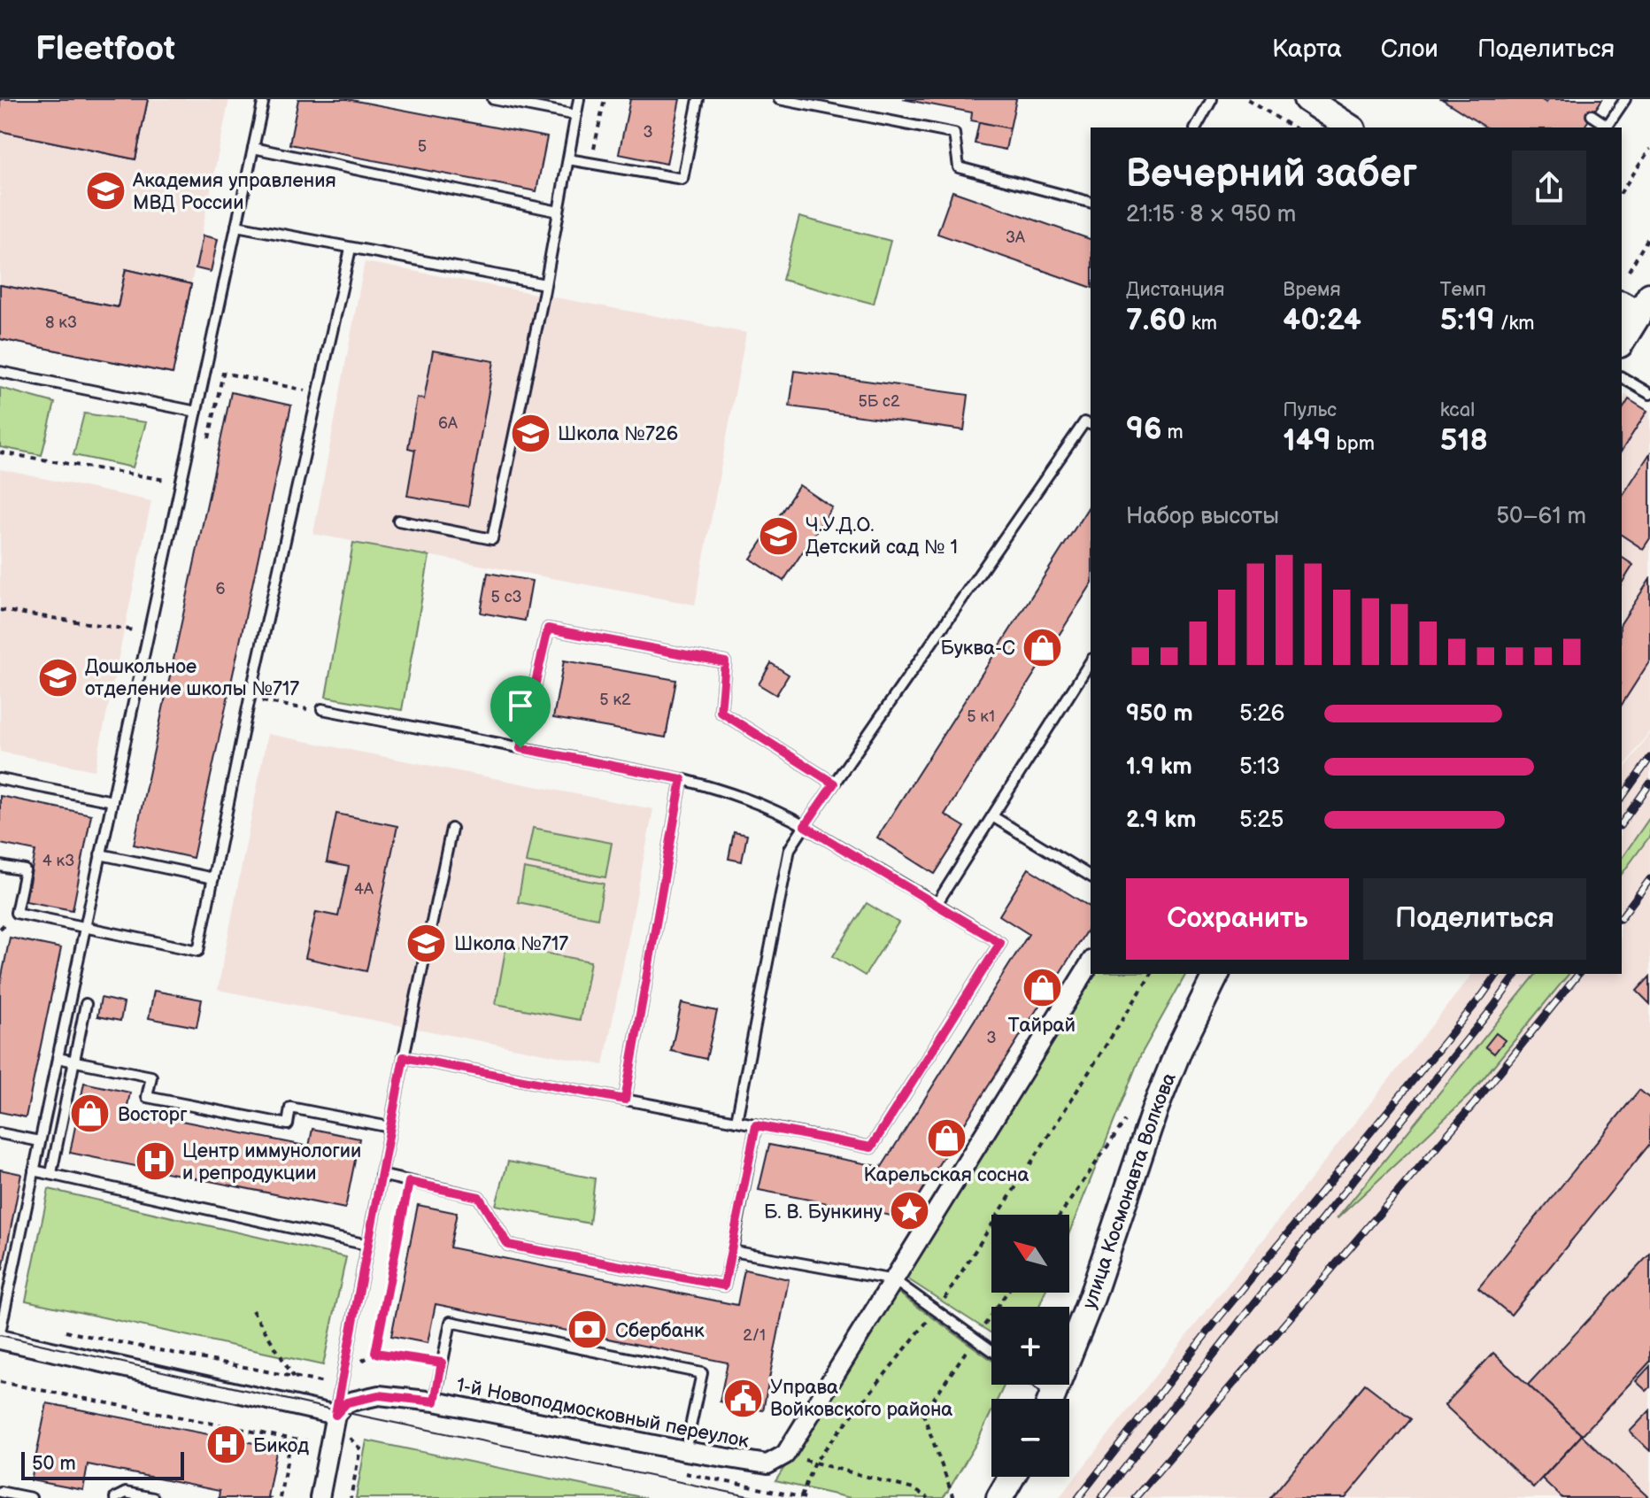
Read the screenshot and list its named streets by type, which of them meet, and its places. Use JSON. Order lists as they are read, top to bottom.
{
  "streets": {
    "main road": ["улица Космонавта Волкова"],
    "street": ["1-й Новоподмосковный переулок"]
  },
  "places": {
    "school or university": [
      "Академия управления МВД России",
      "Школа №726",
      "Ч.У.Д.О. Детский сад № 1",
      "Дошкольное отделение школы №717",
      "Школа №717"
    ],
    "shop": [
      "Буква-С",
      "Тайрай",
      "Восторг",
      "Карельская сосна"
    ],
    "hospital": ["Центр иммунологии и репродукции", "Бикод"],
    "place": ["Б. В. Бункину"],
    "bank": ["Сбербанк"],
    "public building": ["Управа Войковского района"]
  },
  "house_numbers": [
    "3",
    "5",
    "3А",
    "8 к3",
    "5Б с2",
    "6А",
    "6",
    "5 с3",
    "5 к2",
    "5 к1",
    "4 к3",
    "4А",
    "3",
    "2/1"
  ],
  "scale_bar": "50 m",
  "north": "top left",
  "page": {
    "header": "Fleetfoot",
    "nav": ["Карта", "Слои", "Поделиться"],
    "heading": ["Вечерний забег", "21:15 · 8 × 950 m"],
    "stats": [
      ["Дистанция", "7.60 km"],
      ["Время", "40:24"],
      ["Темп", "5:19 /km"],
      ["96 m"],
      ["Пульс", "149 bpm"],
      ["kcal", "518"]
    ],
    "chart": ["Набор высоты", "50–61 m"],
    "list": [
      {
        "name": "950 m",
        "note": "5:26"
      },
      {
        "name": "1.9 km",
        "note": "5:13"
      },
      {
        "name": "2.9 km",
        "note": "5:25"
      }
    ],
    "buttons": ["Сохранить", "Поделиться"],
    "map_buttons": ["+", "−"],
    "scale": "50 m"
  }
}
